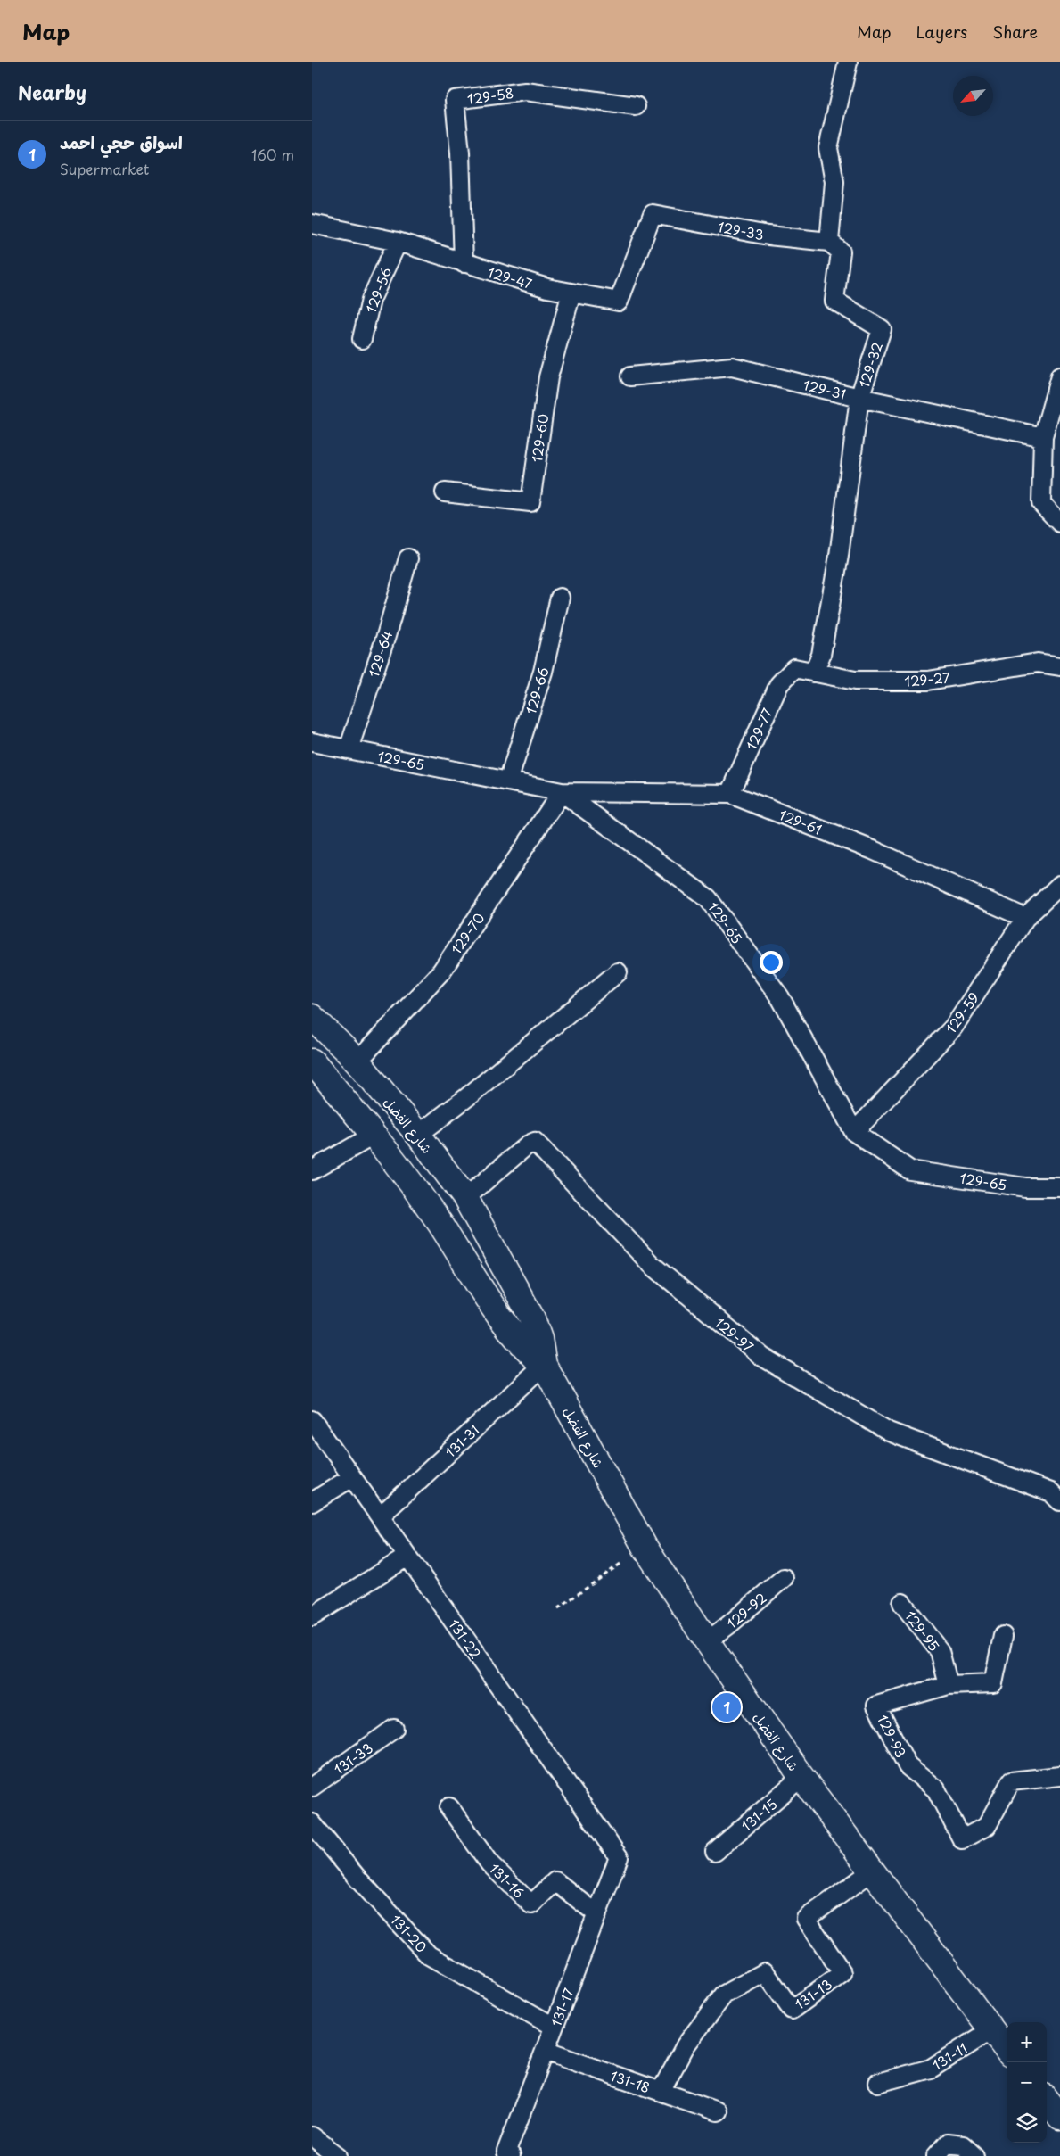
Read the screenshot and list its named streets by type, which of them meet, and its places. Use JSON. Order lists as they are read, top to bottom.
{
  "streets": {
    "street": ["شارع الفضل"],
    "lane": [
      "129-58",
      "129-33",
      "129-47",
      "129-56",
      "129-32",
      "129-31",
      "129-60",
      "129-64",
      "129-27",
      "129-66",
      "129-77",
      "129-65",
      "129-61",
      "129-70",
      "129-59",
      "129-97",
      "131-31",
      "129-92",
      "129-95",
      "131-22",
      "129-93",
      "131-33",
      "131-15",
      "131-16",
      "131-20",
      "131-13",
      "131-17",
      "131-11",
      "131-18"
    ]
  },
  "crossings": [
    ["129-58", "129-47"],
    ["129-33", "129-47"],
    ["129-33", "129-32"],
    ["129-47", "129-56"],
    ["129-47", "129-60"],
    ["129-32", "129-31"],
    ["129-32", "129-27"],
    ["129-64", "129-65"],
    ["129-27", "129-77"],
    ["129-66", "129-65"],
    ["129-77", "129-61"],
    ["129-65", "129-61"],
    ["129-65", "129-70"],
    ["129-65", "129-59"],
    ["129-61", "129-70"],
    ["129-61", "129-59"],
    ["129-70", "شارع الفضل"],
    ["شارع الفضل", "129-97"],
    ["شارع الفضل", "131-31"],
    ["شارع الفضل", "129-92"],
    ["شارع الفضل", "131-15"],
    ["شارع الفضل", "131-13"],
    ["شارع الفضل", "131-11"],
    ["131-31", "131-22"],
    ["129-95", "129-93"],
    ["131-22", "131-17"],
    ["131-16", "131-17"],
    ["131-20", "131-17"],
    ["131-13", "131-18"],
    ["131-17", "131-18"]
  ],
  "north": "bottom left",
  "page": {
    "header": "Map",
    "nav": ["Map", "Layers", "Share"],
    "heading": "Nearby",
    "list": [
      {
        "mark": "1",
        "name": "اسواق حجي احمد",
        "note": "Supermarket",
        "value": "160 m"
      }
    ],
    "pins": "1",
    "map_buttons": ["+", "−"]
  }
}
